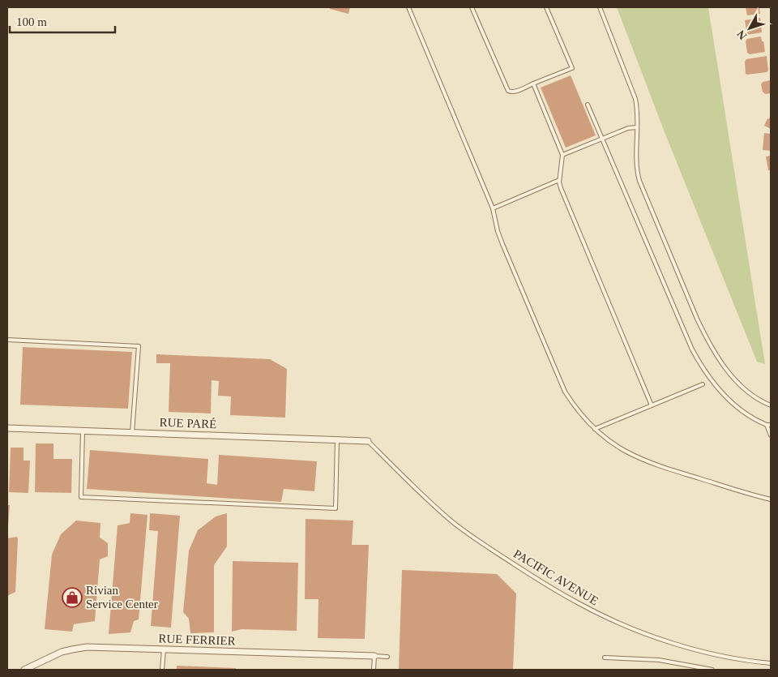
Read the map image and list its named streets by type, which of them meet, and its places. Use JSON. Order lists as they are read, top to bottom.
{
  "streets": {
    "street": ["RUE PARÉ", "RUE FERRIER"],
    "lane": ["PACIFIC AVENUE"]
  },
  "crossings": [
    ["RUE PARÉ", "PACIFIC AVENUE"]
  ],
  "places": {
    "shop": ["Rivian Service Center"]
  },
  "scale_bar": "100 m",
  "north": "bottom left"
}
